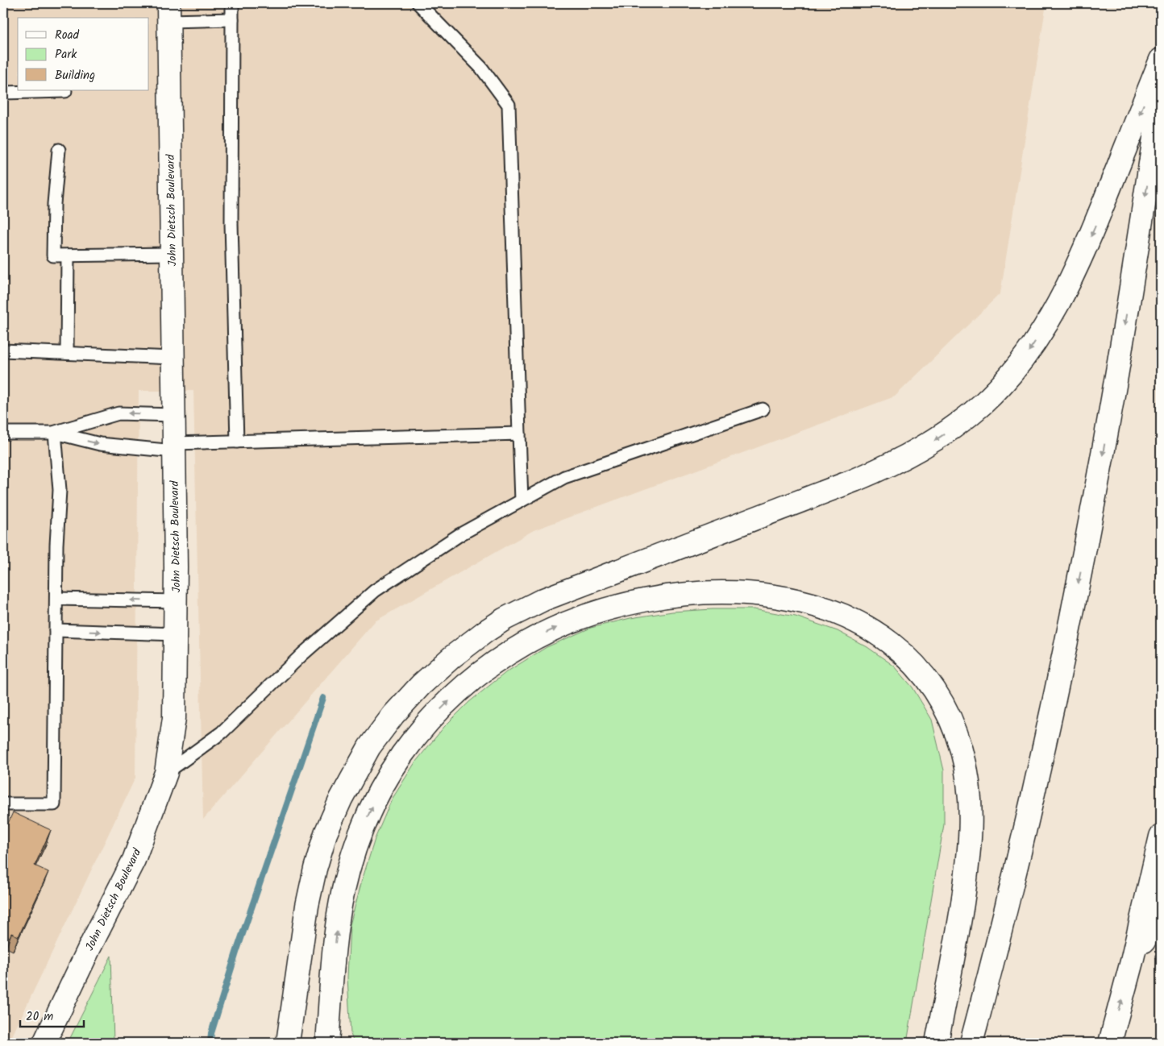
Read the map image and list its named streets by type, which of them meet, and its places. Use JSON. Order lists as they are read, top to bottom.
{
  "streets": {
    "main road": ["John Dietsch Boulevard"]
  },
  "legend": ["Road", "Park", "Building"],
  "scale_bar": "20 m"
}
